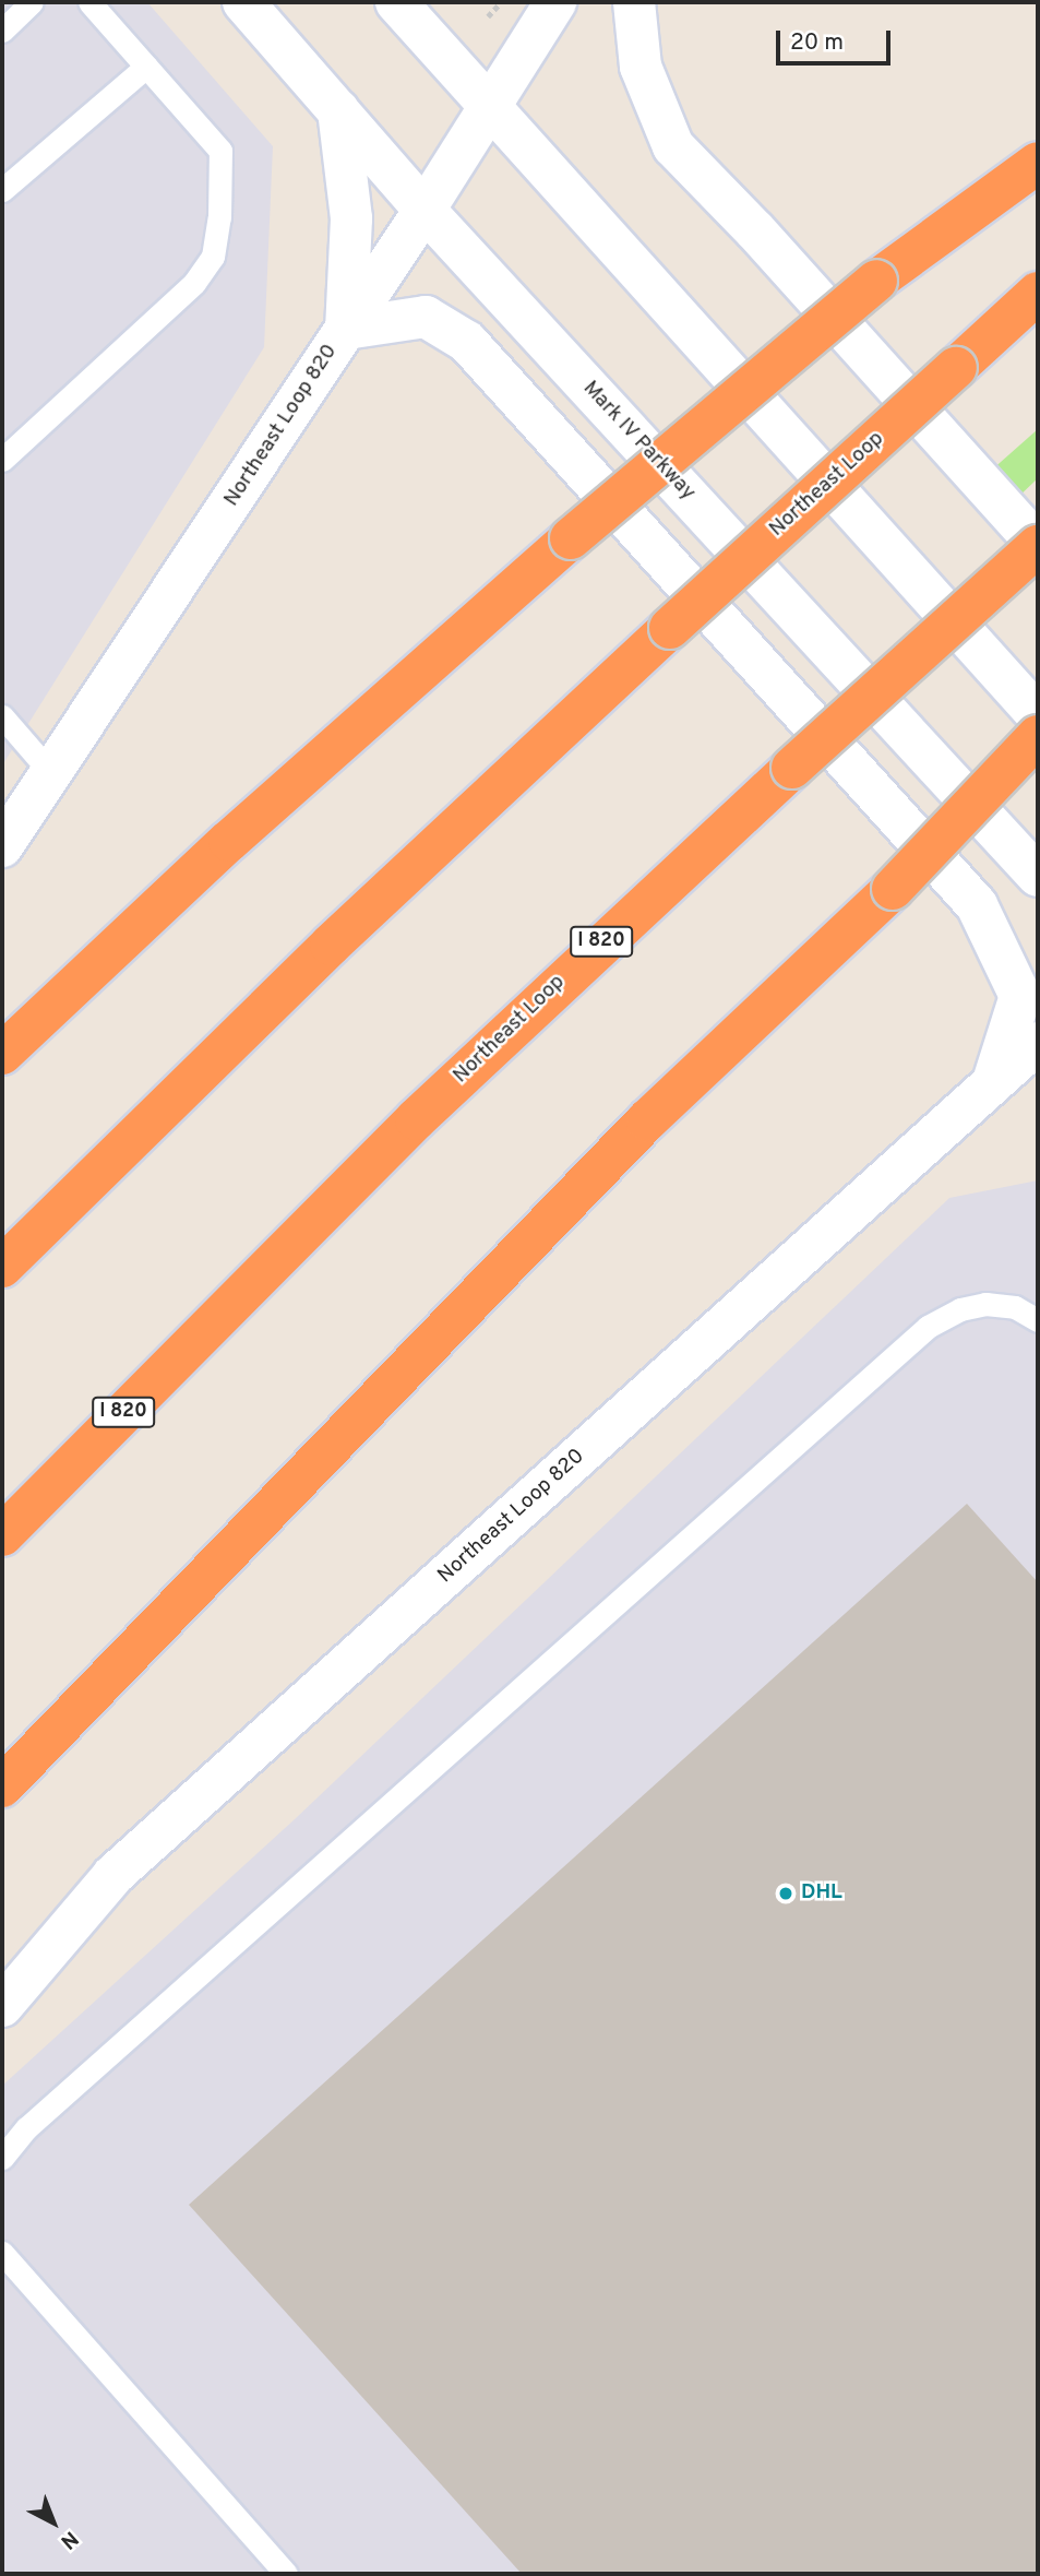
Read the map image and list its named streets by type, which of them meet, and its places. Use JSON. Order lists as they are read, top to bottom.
{
  "streets": {
    "highway": ["Northeast Loop", "I 820"],
    "main road": ["Northeast Loop 820", "Mark IV Parkway"]
  },
  "crossings": [
    ["Northeast Loop 820", "Mark IV Parkway"]
  ],
  "places": ["DHL"],
  "scale_bar": "20 m",
  "north": "bottom right"
}
